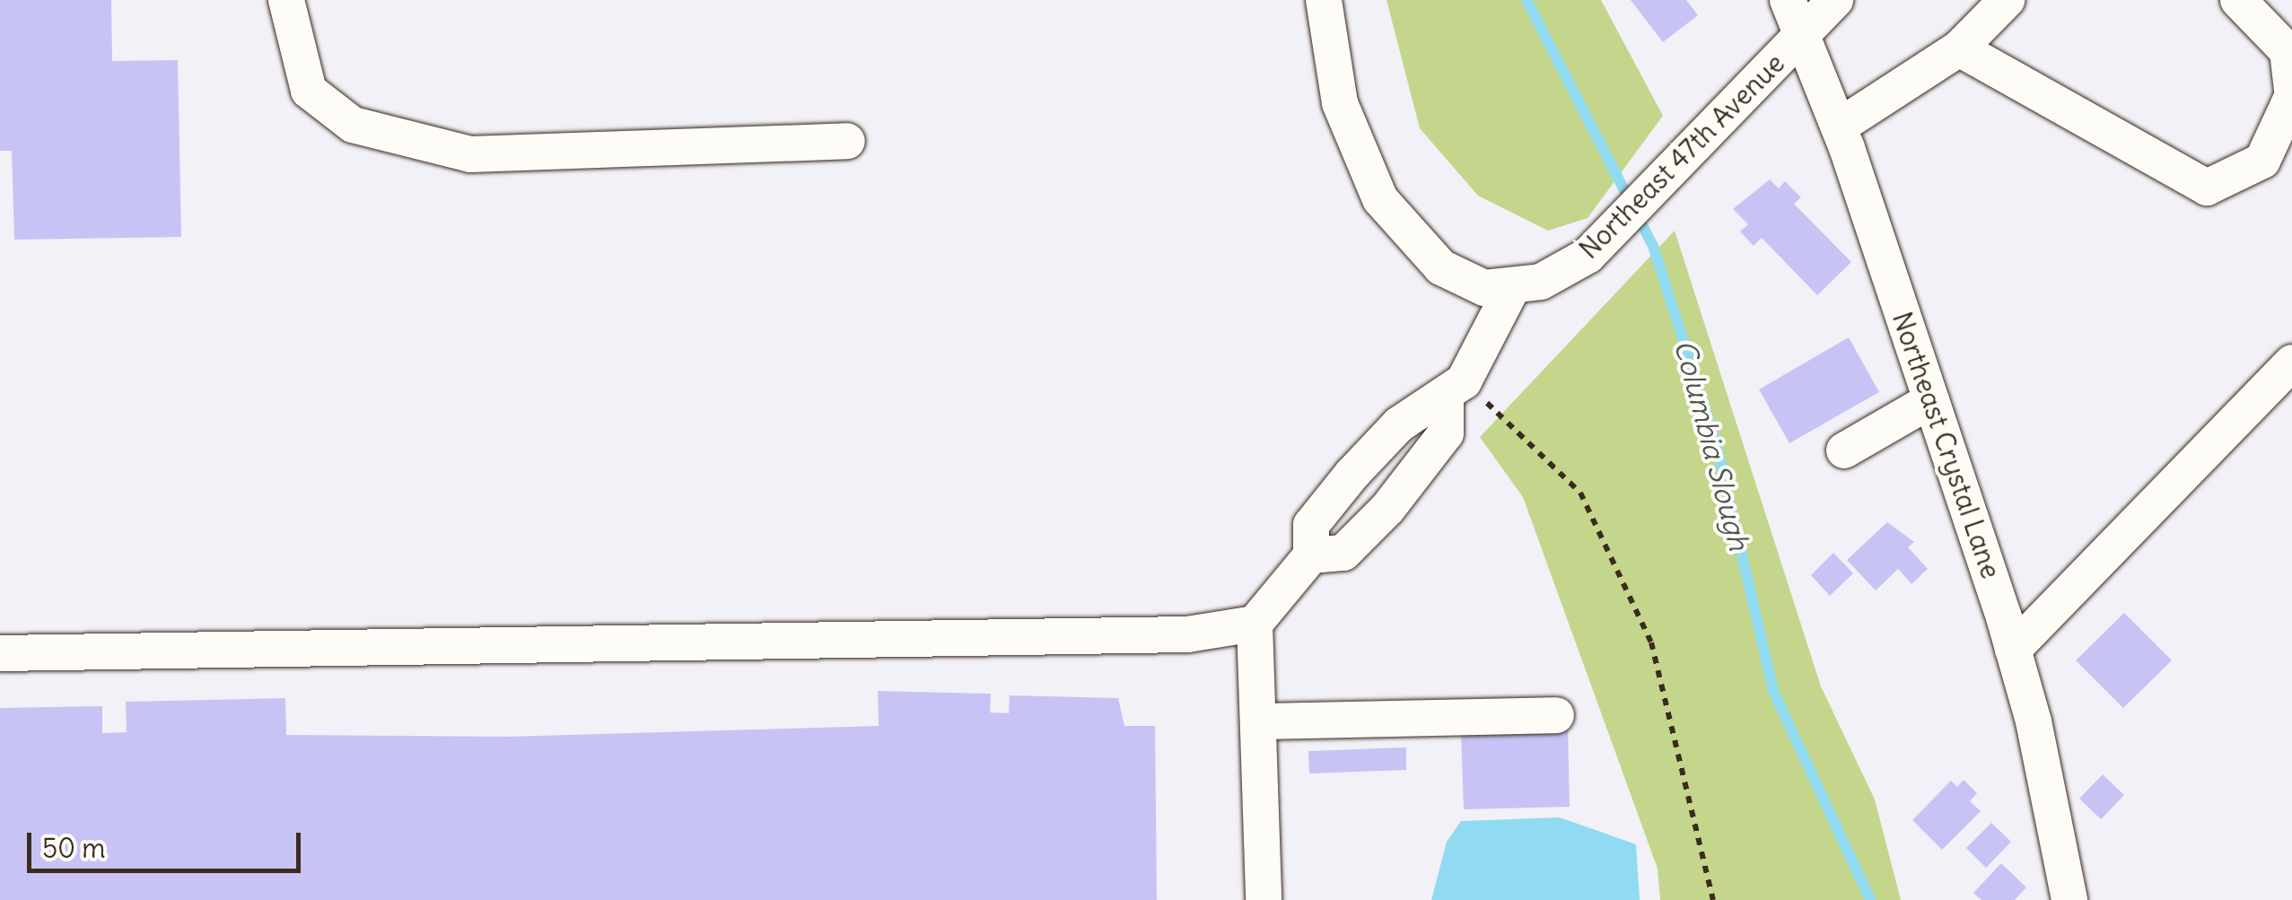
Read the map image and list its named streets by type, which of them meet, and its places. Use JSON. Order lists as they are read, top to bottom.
{
  "streets": {
    "street": ["Northeast 47th Avenue", "Northeast Crystal Lane"]
  },
  "crossings": [
    ["Northeast 47th Avenue", "Northeast Crystal Lane"]
  ],
  "water": ["Columbia Slough"],
  "scale_bar": "50 m"
}
